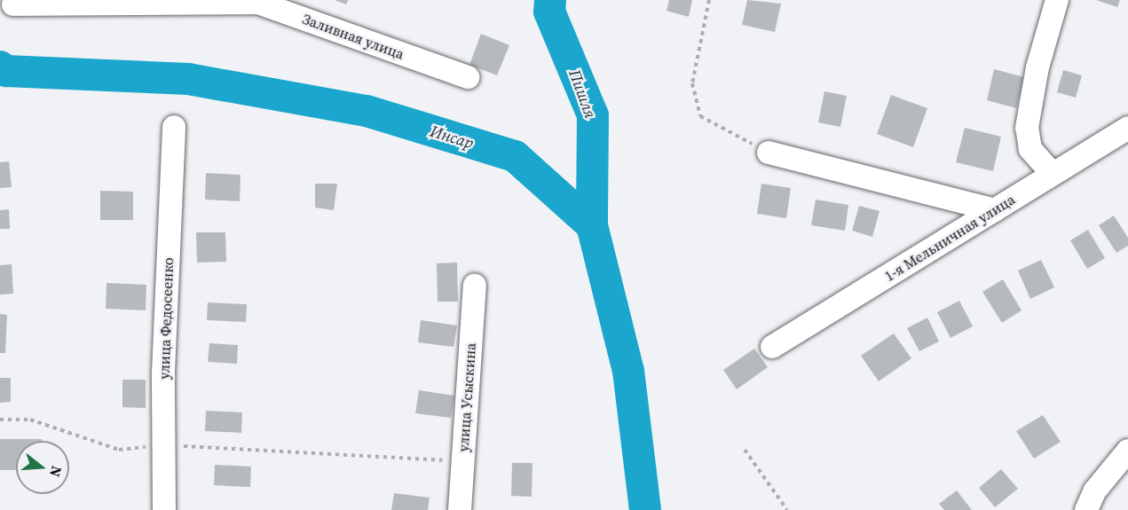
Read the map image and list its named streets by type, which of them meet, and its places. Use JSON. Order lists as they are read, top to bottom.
{
  "streets": {
    "street": [
      "Заливная улица",
      "1-я Мельничная улица",
      "улица Федосеенко",
      "улица Усыскина"
    ]
  },
  "water": ["Пишля", "Инсар"],
  "north": "right"
}
